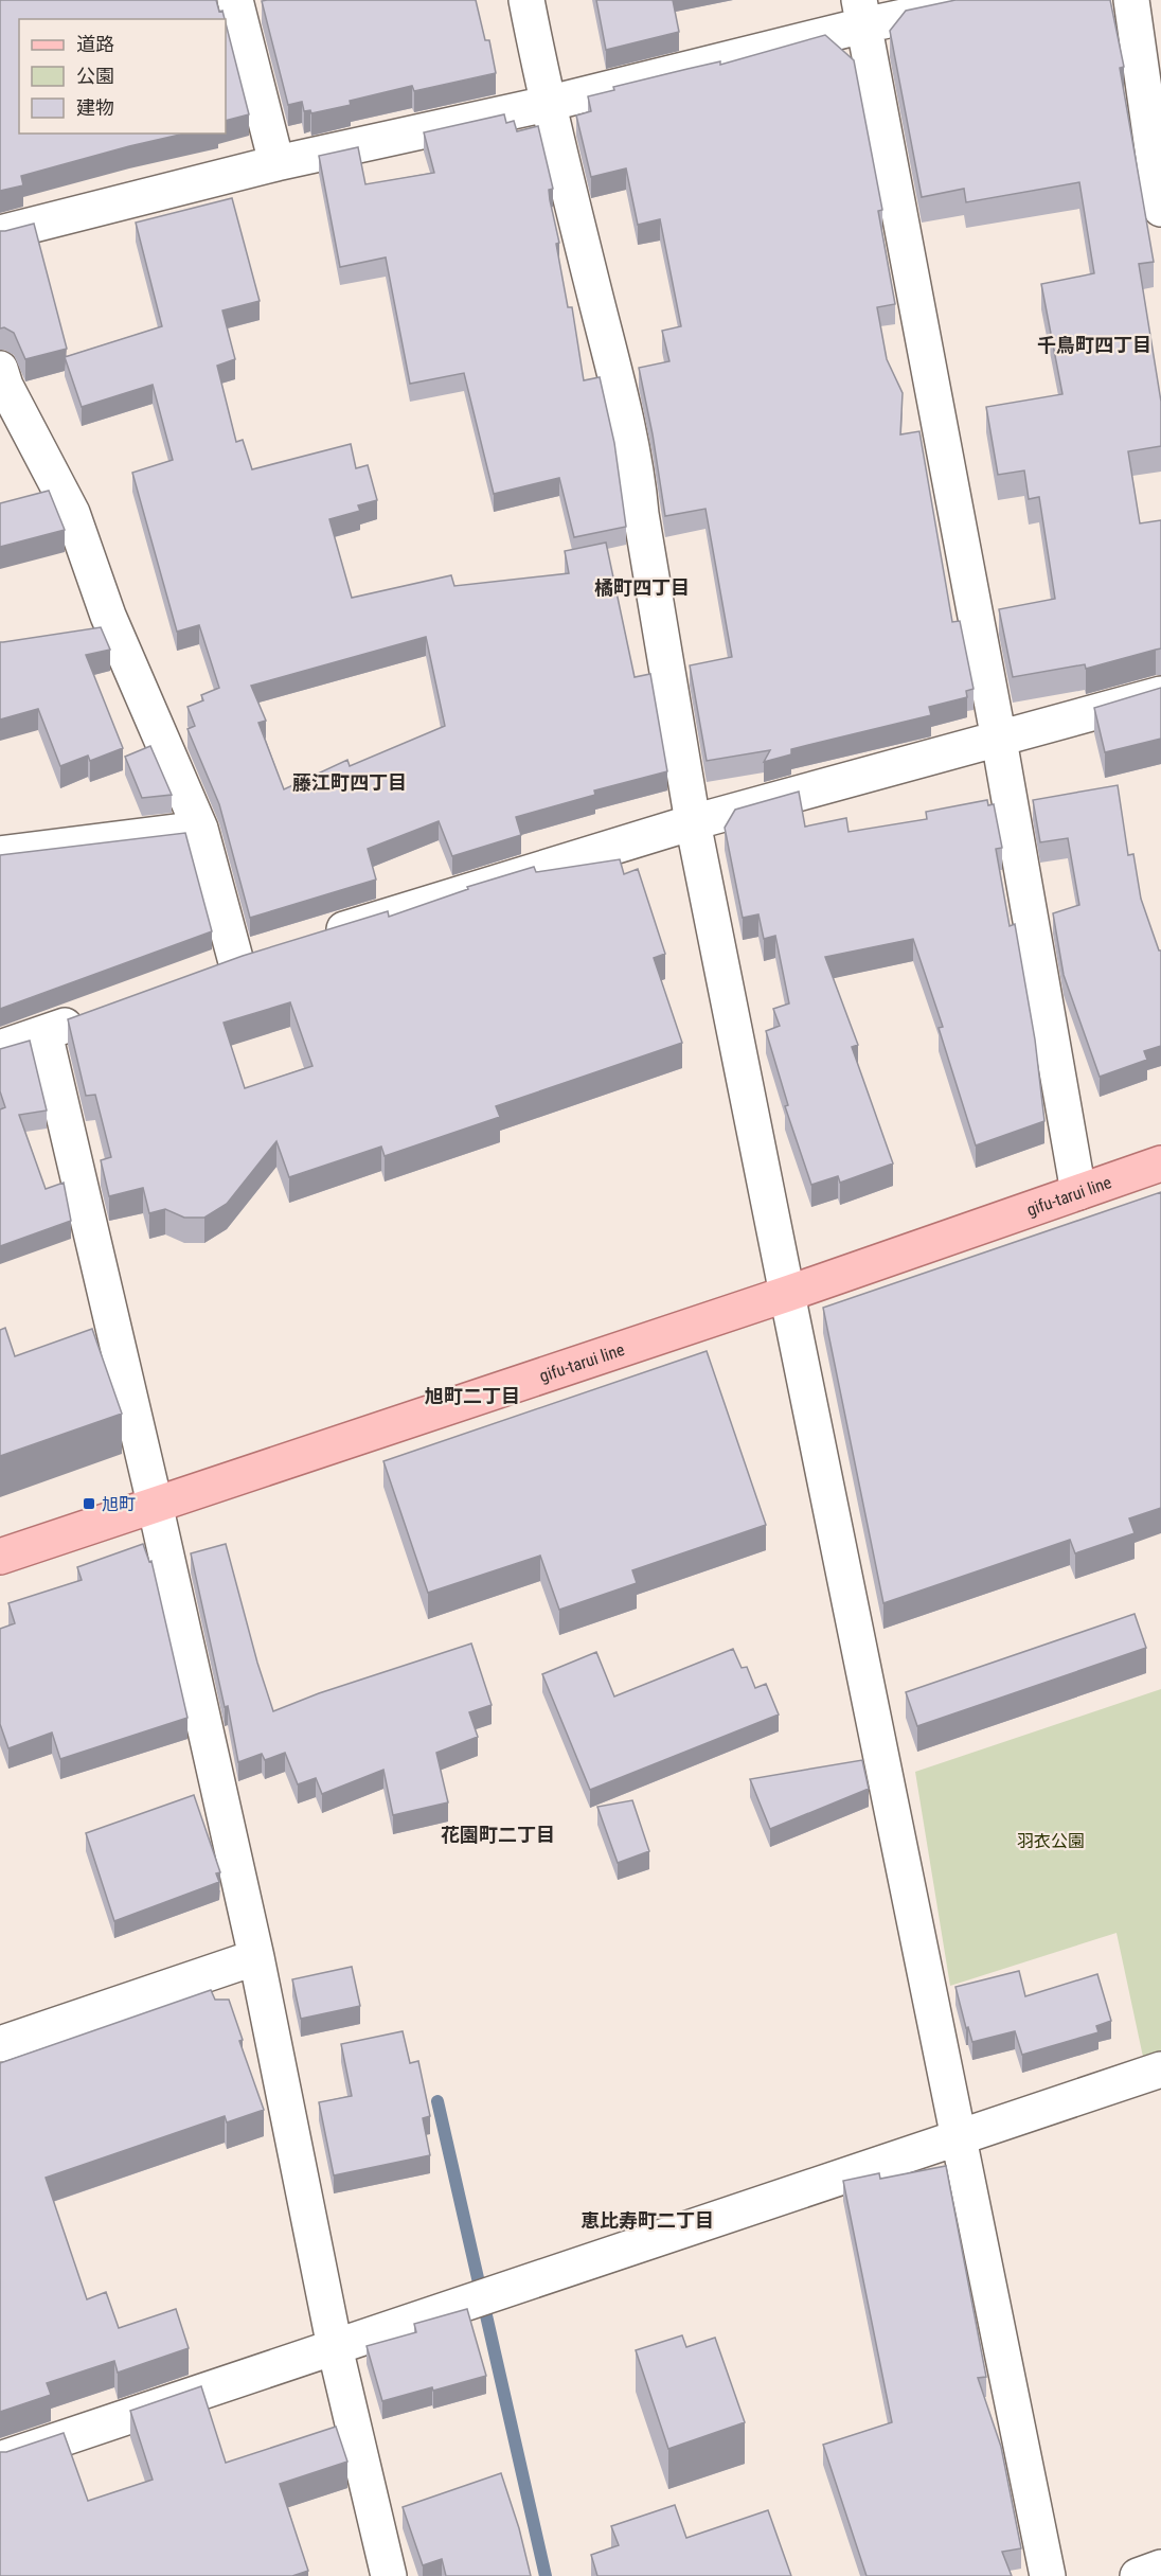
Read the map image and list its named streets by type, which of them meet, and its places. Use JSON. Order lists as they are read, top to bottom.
{
  "streets": {
    "main road": ["gifu-tarui line"]
  },
  "districts": [
    "千鳥町四丁目",
    "橘町四丁目",
    "藤江町四丁目",
    "旭町二丁目",
    "花園町二丁目",
    "恵比寿町二丁目"
  ],
  "parks": ["羽衣公園"],
  "places": {
    "transit": ["旭町"]
  },
  "legend": ["道路", "公園", "建物"]
}
